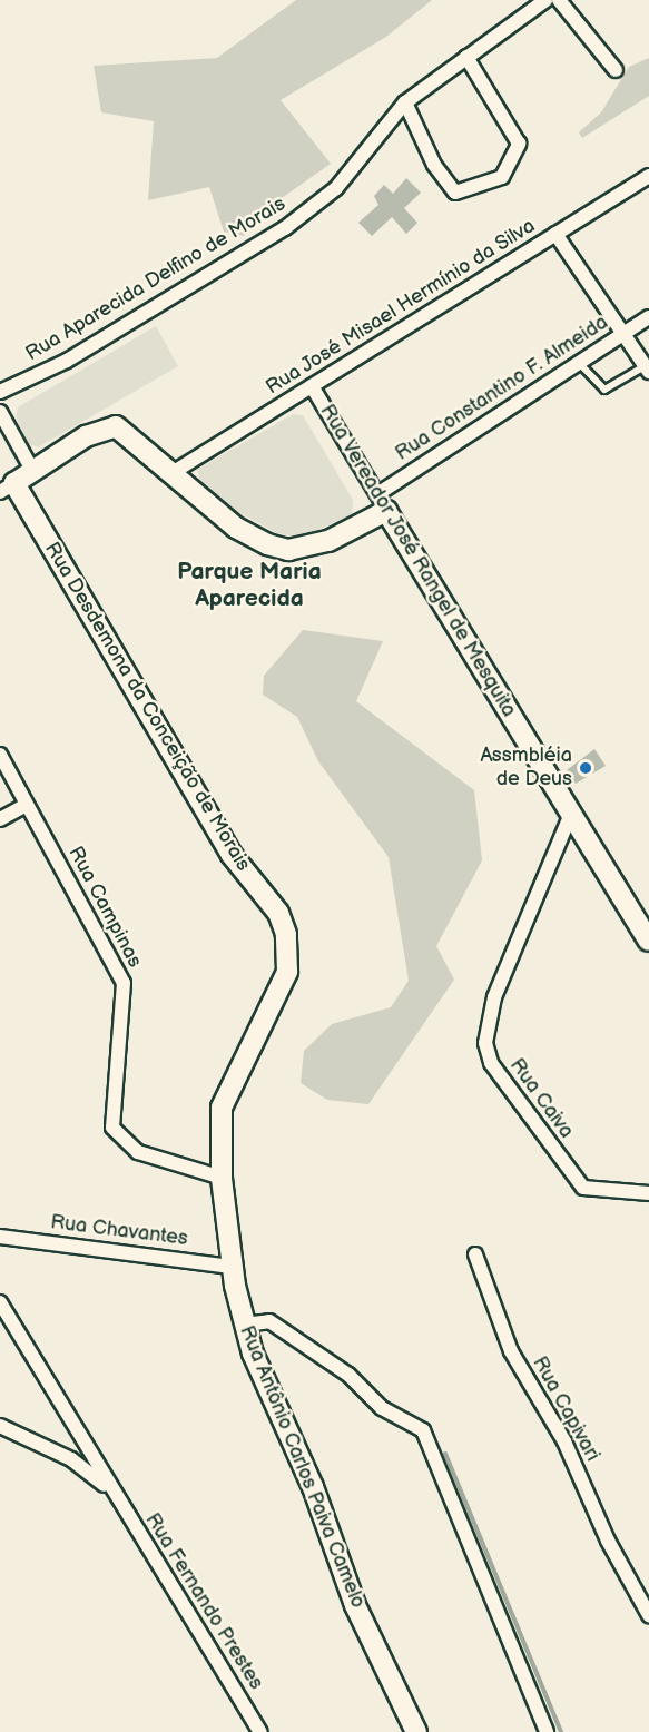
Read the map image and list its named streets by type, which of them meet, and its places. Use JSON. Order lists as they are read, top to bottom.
{
  "streets": {
    "street": [
      "Rua Aparecida Delfino de Morais",
      "Rua José Misael Hermínio da Silva",
      "Rua Constantino F. Almeida",
      "Rua Vereador José Rangel de Mesquita",
      "Rua Desdemona da Conceição de Morais",
      "Rua Campinas",
      "Rua Caiva",
      "Rua Chavantes",
      "Rua Capivari",
      "Rua Antônio Carlos Paiva Camelo",
      "Rua Fernando Prestes"
    ]
  },
  "crossings": [
    ["Rua José Misael Hermínio da Silva", "Rua Vereador José Rangel de Mesquita"],
    ["Rua Constantino F. Almeida", "Rua Vereador José Rangel de Mesquita"],
    ["Rua Vereador José Rangel de Mesquita", "Rua Caiva"],
    ["Rua Desdemona da Conceição de Morais", "Rua Antônio Carlos Paiva Camelo"],
    ["Rua Campinas", "Rua Antônio Carlos Paiva Camelo"],
    ["Rua Chavantes", "Rua Antônio Carlos Paiva Camelo"]
  ],
  "districts": ["Parque Maria Aparecida"],
  "places": ["Assmbléia de Deus"]
}
